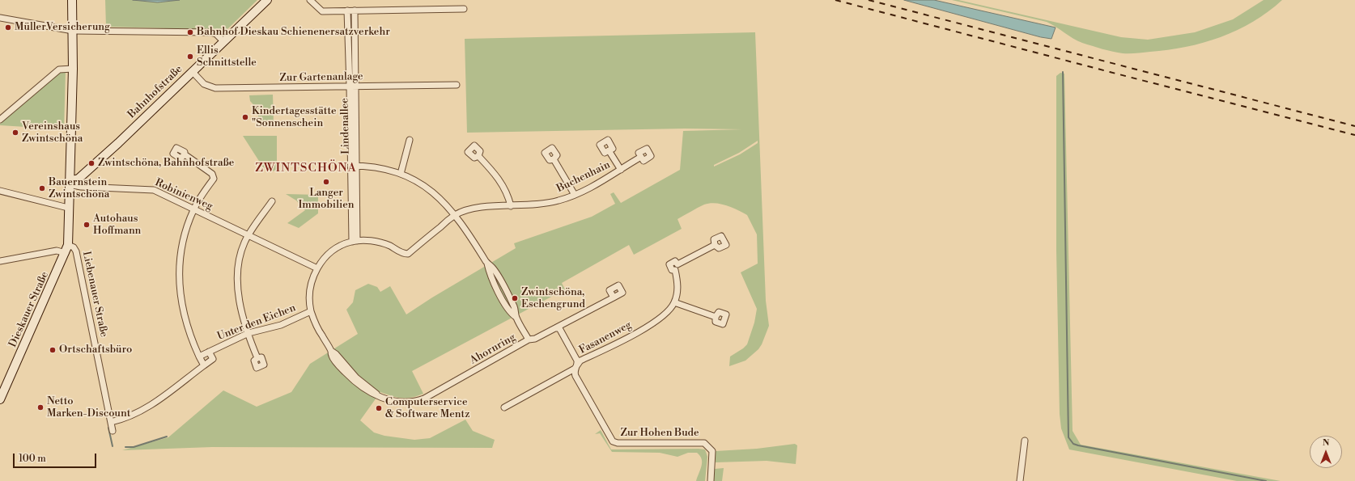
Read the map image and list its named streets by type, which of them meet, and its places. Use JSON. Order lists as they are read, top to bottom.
{
  "streets": {
    "main road": ["Bahnhofstraße", "Liebenauer Straße", "Dieskauer Straße"],
    "street": [
      "Zur Gartenanlage",
      "Lindenallee",
      "Buchenhain",
      "Robinienweg",
      "Unter den Eichen",
      "Fasanenweg",
      "Ahornring",
      "Zur Hohen Bude"
    ]
  },
  "crossings": [
    ["Zur Gartenanlage", "Bahnhofstraße"],
    ["Zur Gartenanlage", "Lindenallee"],
    ["Bahnhofstraße", "Robinienweg"],
    ["Bahnhofstraße", "Liebenauer Straße"],
    ["Lindenallee", "Ahornring"],
    ["Buchenhain", "Ahornring"],
    ["Robinienweg", "Liebenauer Straße"],
    ["Robinienweg", "Ahornring"],
    ["Liebenauer Straße", "Dieskauer Straße"],
    ["Liebenauer Straße", "Unter den Eichen"],
    ["Unter den Eichen", "Ahornring"],
    ["Fasanenweg", "Zur Hohen Bude"]
  ],
  "districts": ["ZWINTSCHÖNA"],
  "places": [
    "MüllerVersicherung",
    "Bahnhof Dieskau Schienenersatzverkehr",
    "Ellis Schnittstelle",
    "Kindertagesstätte \"Sonnenschein",
    "Vereinshaus Zwintschöna",
    "Zwintschöna, Bahnhofstraße",
    "Langer Immobilien",
    "Bauernstein Zwintschöna",
    "Autohaus Hoffmann",
    "Zwintschöna, Eschengrund",
    "Ortschaftsbüro",
    "Netto Marken-Discount",
    "Computerservice & Software Mentz"
  ],
  "scale_bar": "100 m",
  "north": "top"
}
